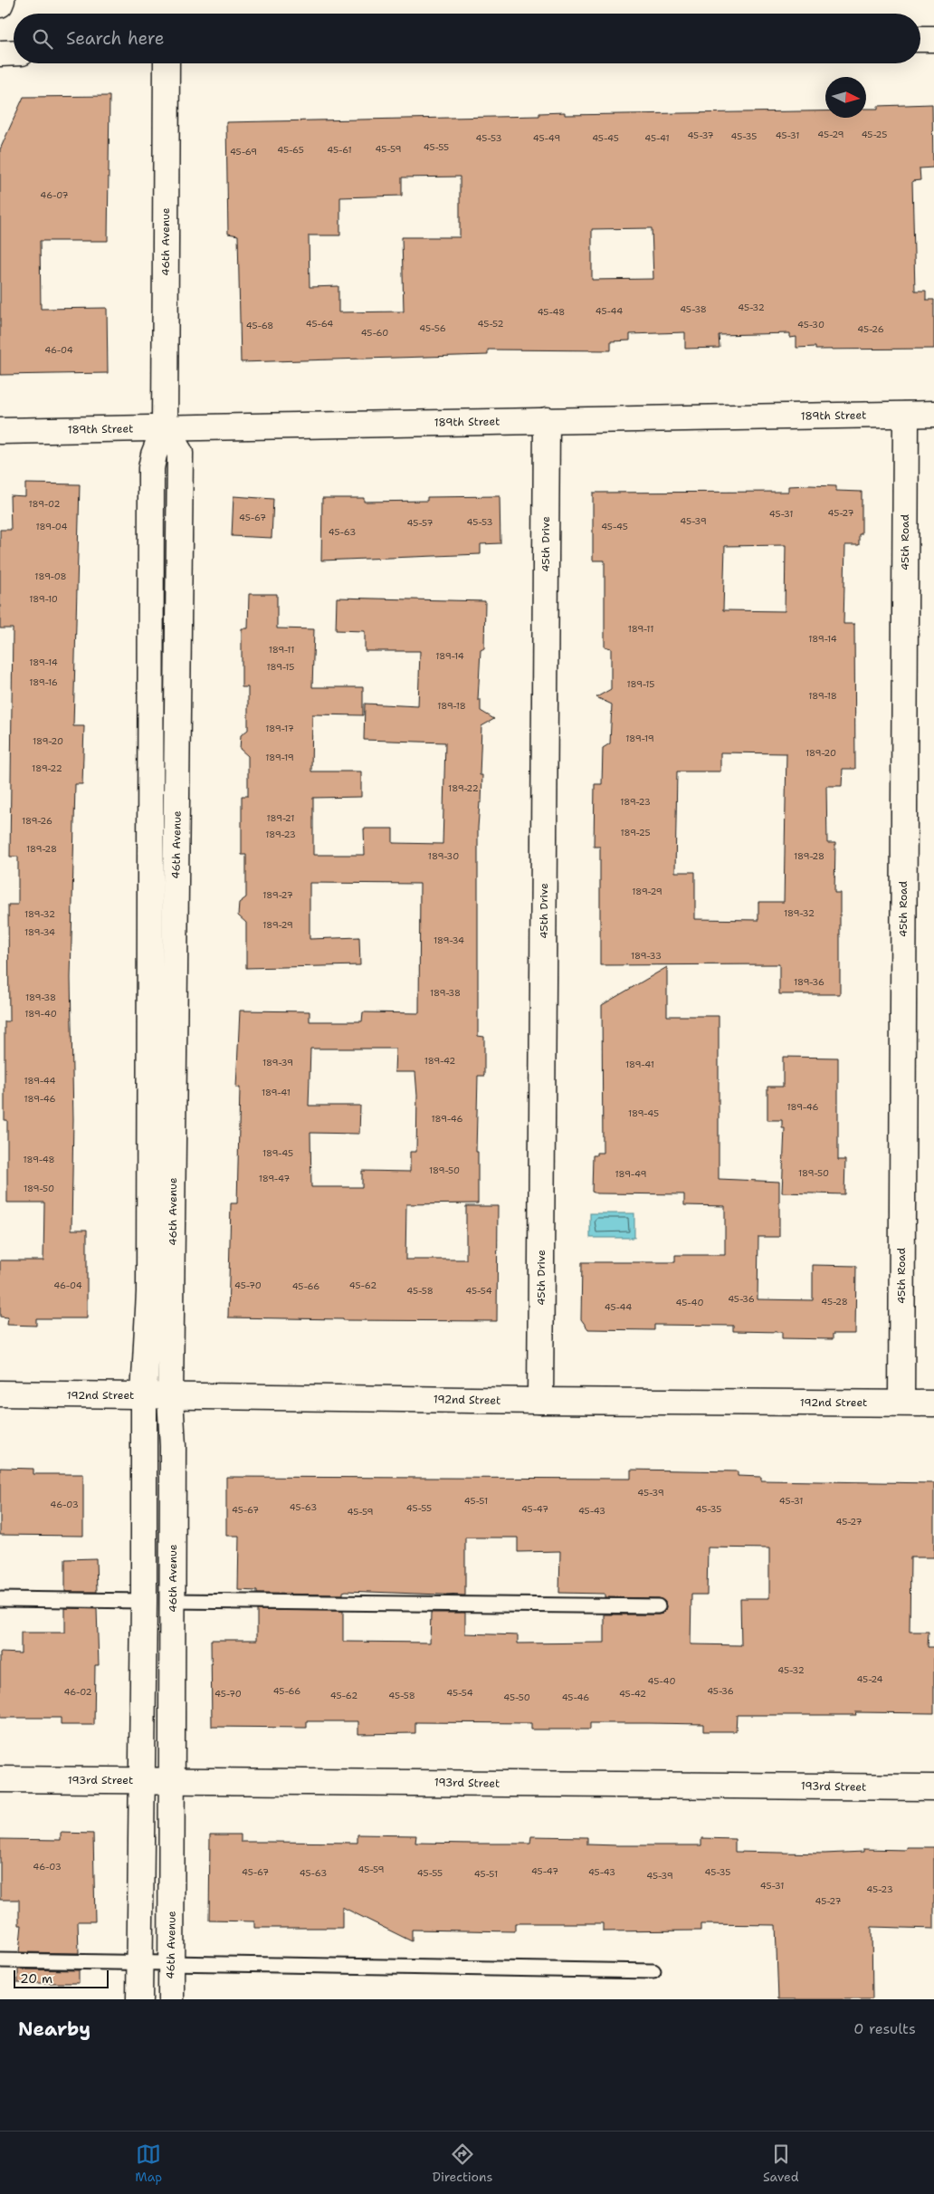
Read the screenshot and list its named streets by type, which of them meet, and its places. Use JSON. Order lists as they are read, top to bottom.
{
  "streets": {
    "street": [
      "46th Avenue",
      "189th Street",
      "45th Road",
      "45th Drive",
      "192nd Street",
      "193rd Street"
    ]
  },
  "crossings": [
    ["46th Avenue", "189th Street"],
    ["46th Avenue", "192nd Street"],
    ["46th Avenue", "193rd Street"],
    ["189th Street", "45th Road"],
    ["189th Street", "45th Drive"],
    ["45th Road", "192nd Street"],
    ["45th Drive", "192nd Street"]
  ],
  "house_numbers": [
    "45-29",
    "45-25",
    "45-37",
    "45-31",
    "45-35",
    "45-53",
    "45-49",
    "45-45",
    "45-41",
    "45-55",
    "45-59",
    "45-65",
    "45-61",
    "45-69",
    "46-07",
    "45-32",
    "45-38",
    "45-44",
    "45-48",
    "45-64",
    "45-52",
    "45-30",
    "45-68",
    "45-56",
    "45-26",
    "45-60",
    "46-04",
    "189-02",
    "45-27",
    "45-31",
    "45-67",
    "45-39",
    "45-53",
    "45-57",
    "189-04",
    "45-45",
    "45-63",
    "189-08",
    "189-10",
    "189-11",
    "189-14",
    "189-11",
    "189-14",
    "189-14",
    "189-15",
    "189-16",
    "189-15",
    "189-18",
    "189-18",
    "189-17",
    "189-19",
    "189-20",
    "189-20",
    "189-19",
    "189-22",
    "189-22",
    "189-23",
    "189-21",
    "189-26",
    "189-25",
    "189-23",
    "189-28",
    "189-30",
    "189-28",
    "189-29",
    "189-27",
    "189-32",
    "189-32",
    "189-29",
    "189-34",
    "189-34",
    "189-33",
    "189-36",
    "189-38",
    "189-38",
    "189-40",
    "189-42",
    "189-39",
    "189-41",
    "189-44",
    "189-41",
    "189-46",
    "189-46",
    "189-45",
    "189-46",
    "189-45",
    "189-48",
    "189-50",
    "189-50",
    "189-49",
    "189-47",
    "189-50",
    "46-04",
    "45-70",
    "45-62",
    "45-66",
    "45-58",
    "45-54",
    "45-36",
    "45-28",
    "45-40",
    "45-44",
    "45-39",
    "45-51",
    "45-31",
    "46-03",
    "45-63",
    "45-55",
    "45-47",
    "45-35",
    "45-67",
    "45-43",
    "45-59",
    "45-27",
    "45-32",
    "45-24",
    "45-40",
    "45-66",
    "45-36",
    "46-02",
    "45-54",
    "45-70",
    "45-42",
    "45-62",
    "45-58",
    "45-50",
    "45-46",
    "46-03",
    "45-59",
    "45-47",
    "45-67",
    "45-43",
    "45-35",
    "45-63",
    "45-55",
    "45-51",
    "45-39",
    "45-31",
    "45-23",
    "45-27"
  ],
  "scale_bar": "20 m",
  "north": "right",
  "page": {
    "search": "Search here",
    "scale": "20 m",
    "heading": ["Nearby", "0 results"],
    "nav": ["Map", "Directions", "Saved"]
  }
}
